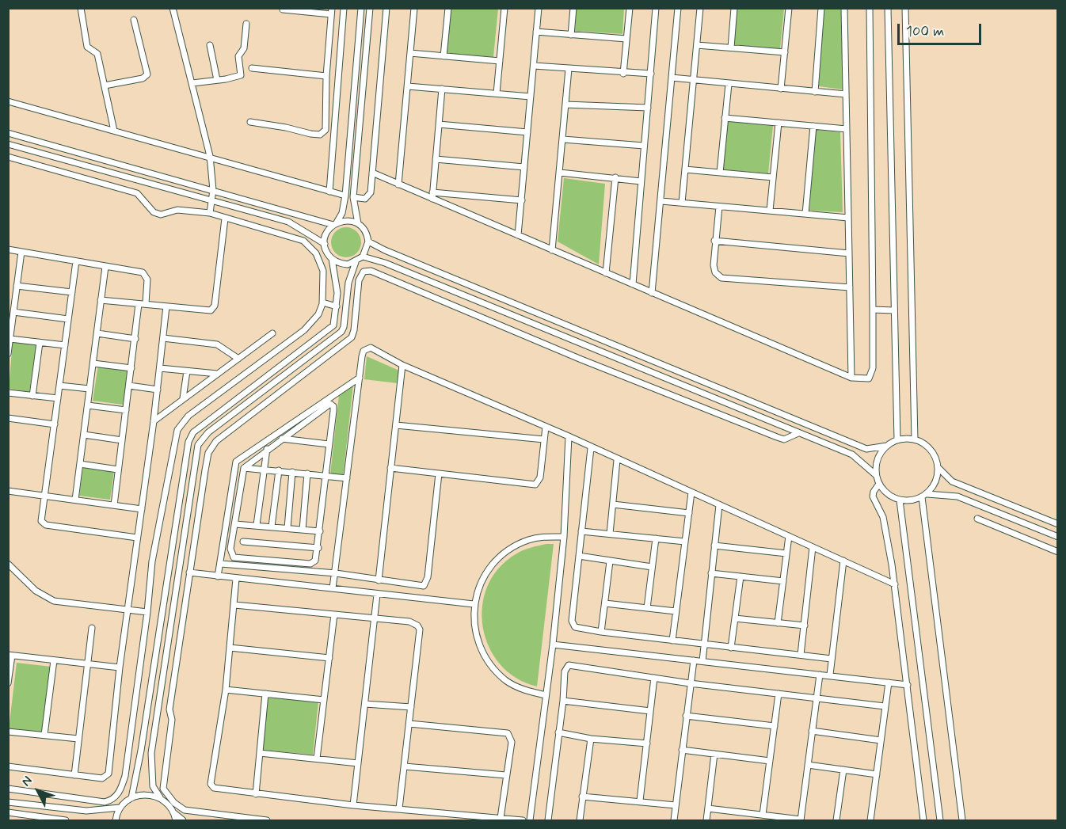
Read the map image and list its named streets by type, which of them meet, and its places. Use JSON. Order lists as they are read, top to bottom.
{
  "scale_bar": "100 m",
  "north": "top left"
}
